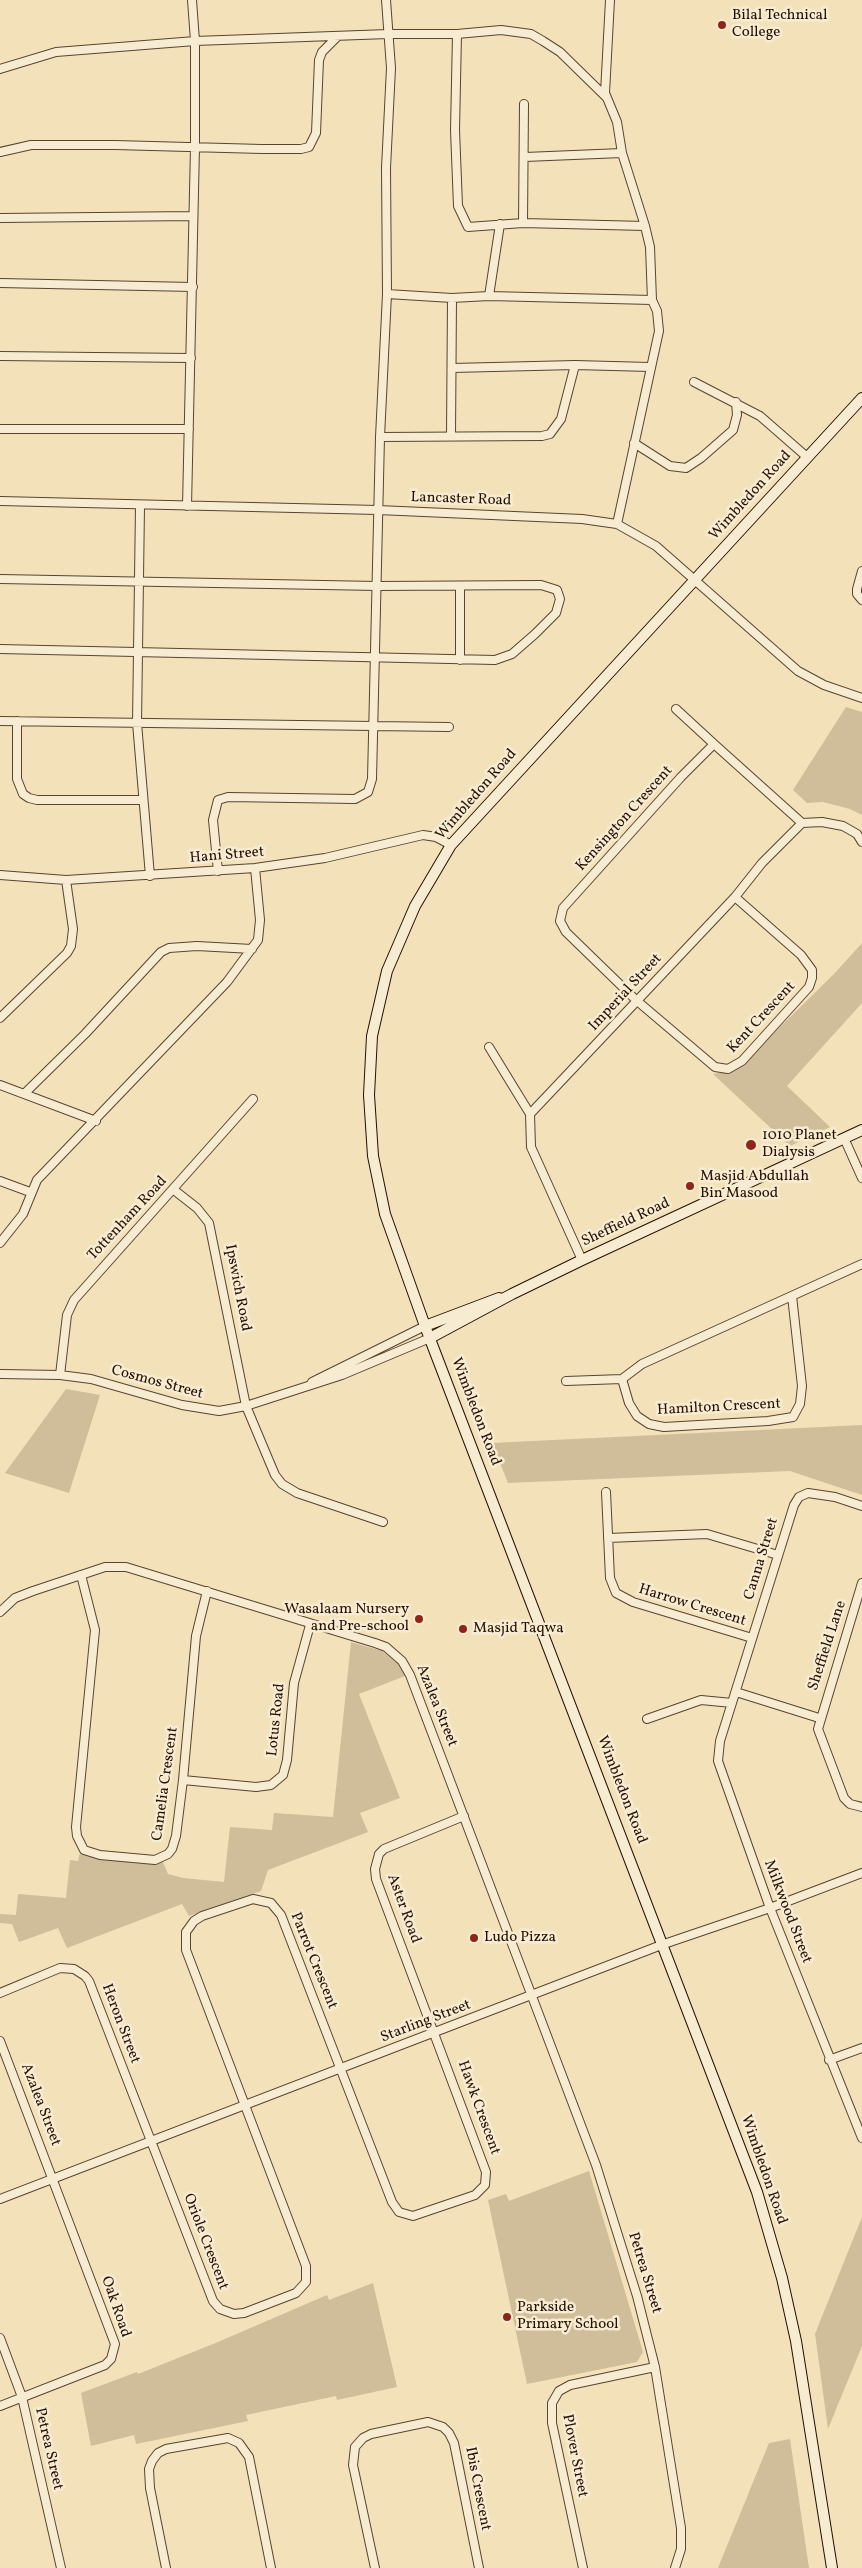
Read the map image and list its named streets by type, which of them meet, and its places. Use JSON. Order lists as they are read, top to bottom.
{
  "streets": {
    "street": [
      "Wimbledon Road",
      "Lancaster Road",
      "Kensington Crescent",
      "Hani Street",
      "Imperial Street",
      "Kent Crescent",
      "Tottenham Road",
      "Sheffield Road",
      "Ipswich Road",
      "Cosmos Street",
      "Hamilton Crescent",
      "Canna Street",
      "Harrow Crescent",
      "Sheffield Lane",
      "Azalea Street",
      "Lotus Road",
      "Camelia Crescent",
      "Aster Road",
      "Milkwood Street",
      "Parrot Crescent",
      "Starling Street",
      "Heron Street",
      "Hawk Crescent",
      "Oriole Crescent",
      "Petrea Street",
      "Oak Road",
      "Plover Street",
      "Ibis Crescent"
    ]
  },
  "crossings": [
    ["Wimbledon Road", "Lancaster Road"],
    ["Wimbledon Road", "Hani Street"],
    ["Wimbledon Road", "Sheffield Road"],
    ["Wimbledon Road", "Cosmos Street"],
    ["Wimbledon Road", "Starling Street"],
    ["Kensington Crescent", "Imperial Street"],
    ["Kensington Crescent", "Kent Crescent"],
    ["Imperial Street", "Kent Crescent"],
    ["Tottenham Road", "Ipswich Road"],
    ["Tottenham Road", "Cosmos Street"],
    ["Sheffield Road", "Cosmos Street"],
    ["Ipswich Road", "Cosmos Street"],
    ["Canna Street", "Harrow Crescent"],
    ["Canna Street", "Milkwood Street"],
    ["Azalea Street", "Lotus Road"],
    ["Azalea Street", "Camelia Crescent"],
    ["Azalea Street", "Aster Road"],
    ["Azalea Street", "Starling Street"],
    ["Azalea Street", "Petrea Street"],
    ["Azalea Street", "Oak Road"],
    ["Lotus Road", "Camelia Crescent"],
    ["Aster Road", "Starling Street"],
    ["Aster Road", "Hawk Crescent"],
    ["Milkwood Street", "Starling Street"],
    ["Parrot Crescent", "Starling Street"],
    ["Parrot Crescent", "Hawk Crescent"],
    ["Parrot Crescent", "Oriole Crescent"],
    ["Starling Street", "Heron Street"],
    ["Starling Street", "Hawk Crescent"],
    ["Starling Street", "Oriole Crescent"],
    ["Starling Street", "Petrea Street"],
    ["Starling Street", "Oak Road"],
    ["Heron Street", "Oriole Crescent"],
    ["Petrea Street", "Oak Road"],
    ["Petrea Street", "Plover Street"]
  ],
  "places": [
    "Bilal Technical College",
    "1010 Planet Dialysis",
    "Masjid Abdullah Bin Masood",
    "Wasalaam Nursery and Pre-school",
    "Masjid Taqwa",
    "Ludo Pizza",
    "Parkside Primary School"
  ]
}
